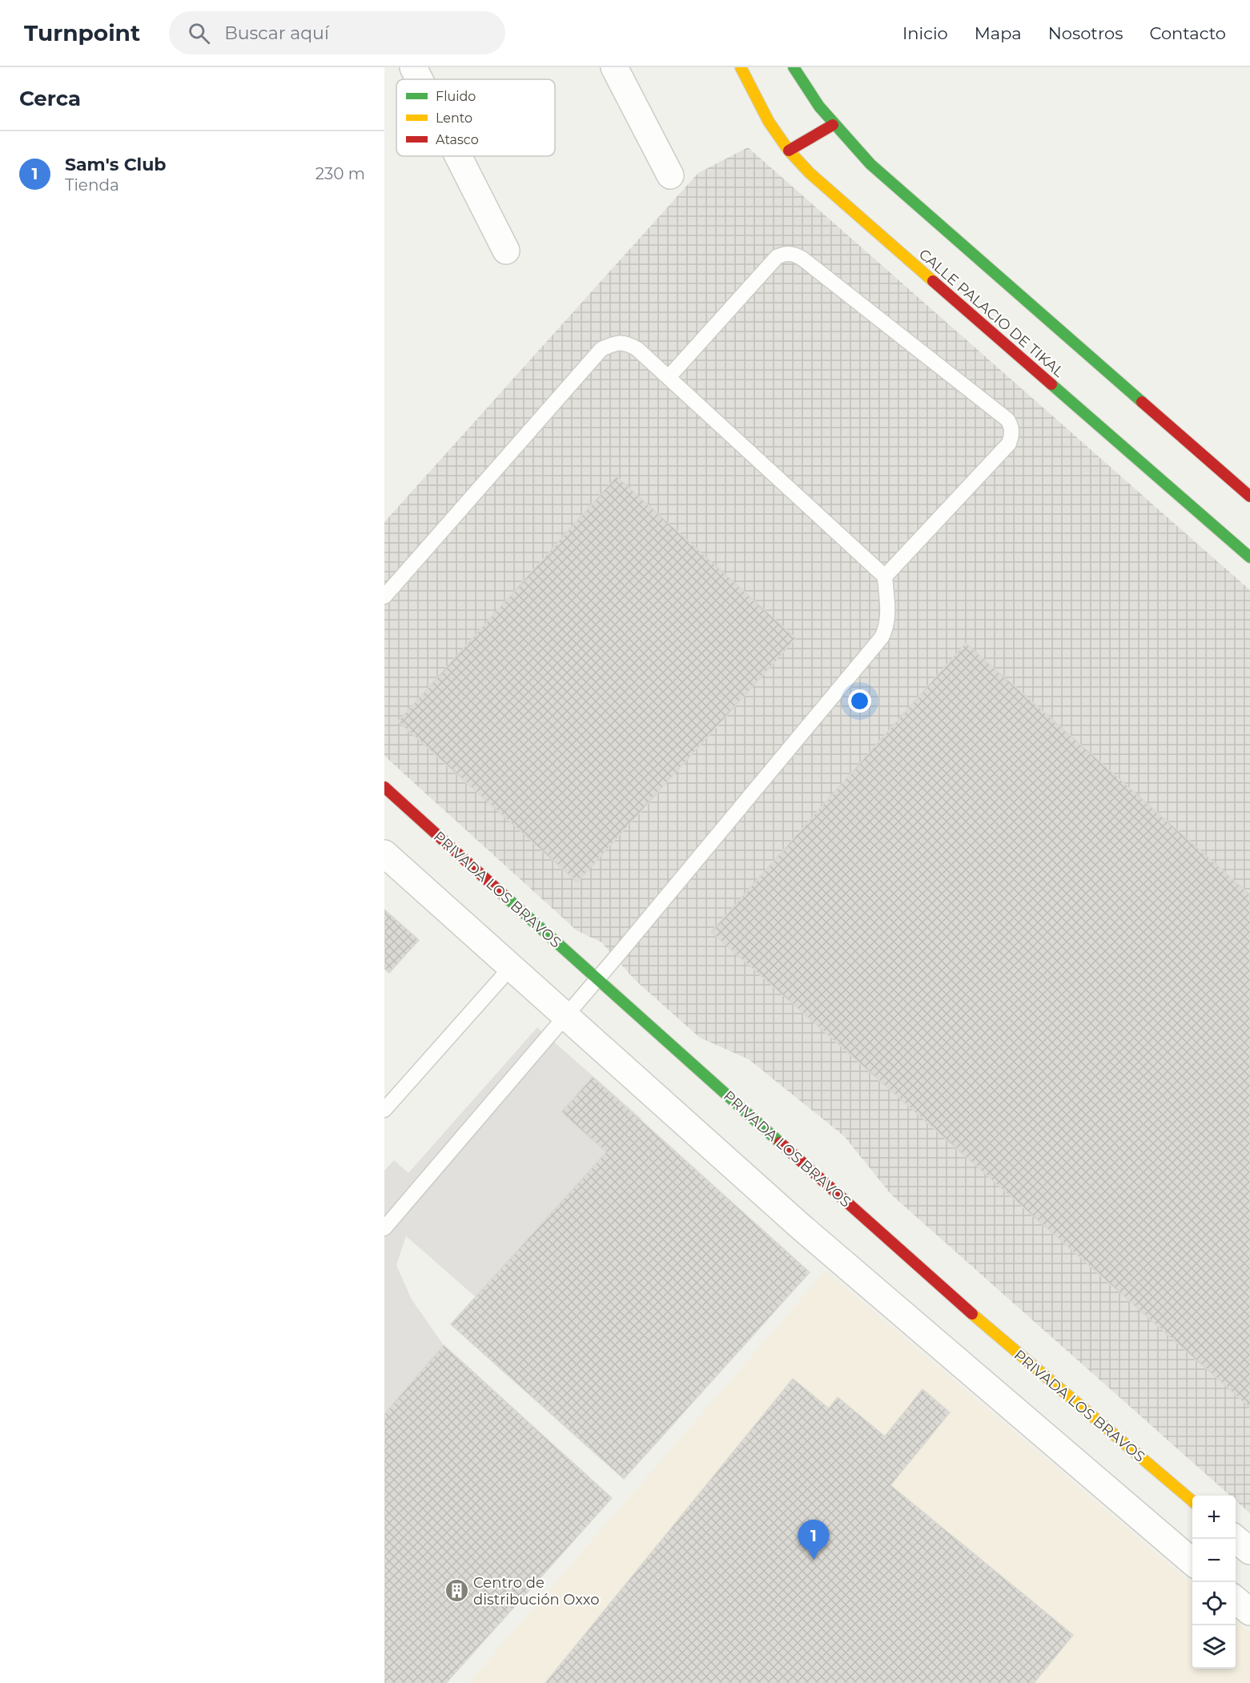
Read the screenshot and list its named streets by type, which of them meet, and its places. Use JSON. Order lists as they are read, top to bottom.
{
  "streets": {
    "street": ["CALLE PALACIO DE TIKAL", "PRIVADA LOS BRAVOS"]
  },
  "places": {
    "building": ["Centro de distribución Oxxo"]
  },
  "legend": ["Fluido", "Lento", "Atasco"],
  "page": {
    "header": "Turnpoint",
    "search": "Buscar aquí",
    "nav": [
      "Inicio",
      "Mapa",
      "Nosotros",
      "Contacto"
    ],
    "heading": "Cerca",
    "list": [
      {
        "mark": "1",
        "name": "Sam's Club",
        "note": "Tienda",
        "value": "230 m"
      }
    ],
    "map_buttons": ["+", "−"],
    "pins": "1"
  }
}
